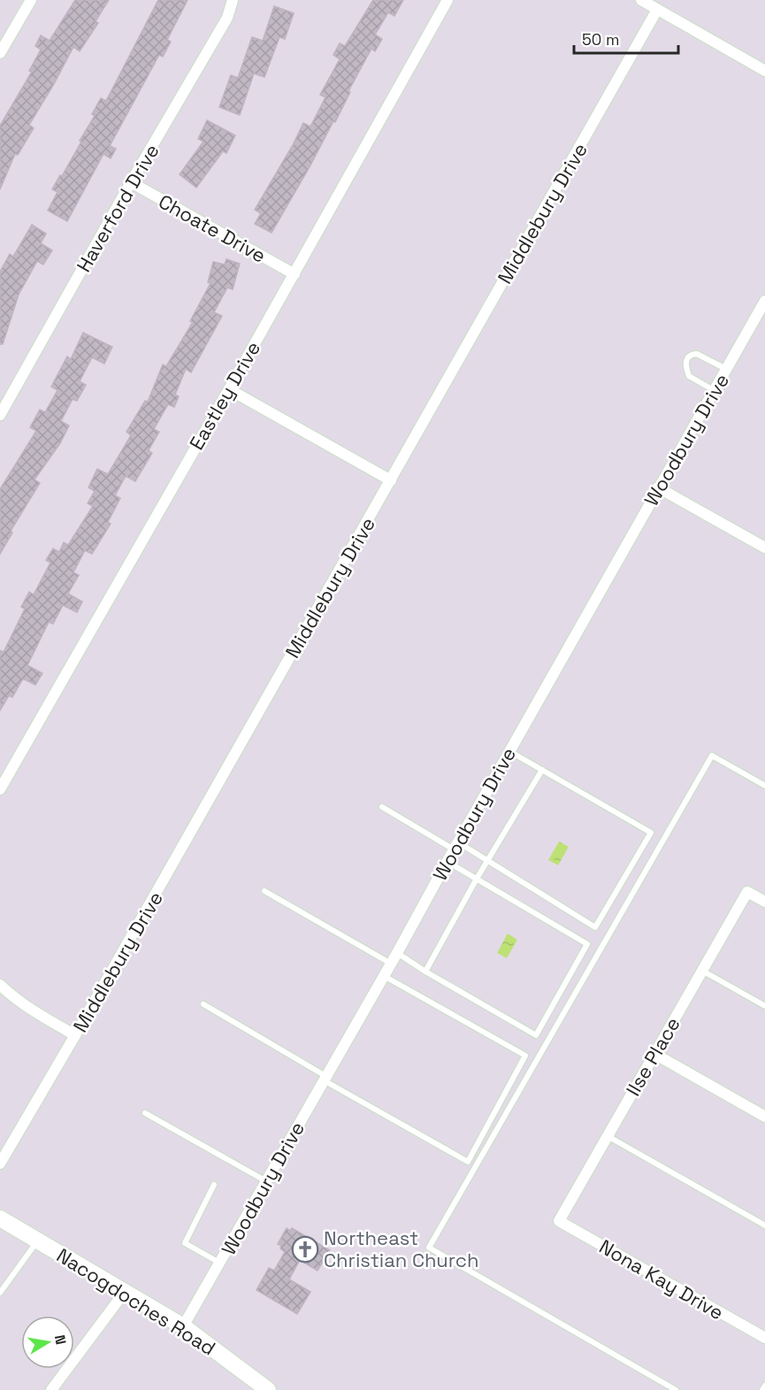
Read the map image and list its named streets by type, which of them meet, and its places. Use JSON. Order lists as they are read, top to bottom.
{
  "streets": {
    "main road": ["Nacogdoches Road"],
    "street": [
      "Haverford Drive",
      "Middlebury Drive",
      "Choate Drive",
      "Eastley Drive",
      "Woodbury Drive",
      "Ilse Place",
      "Nona Kay Drive"
    ]
  },
  "crossings": [
    ["Haverford Drive", "Choate Drive"],
    ["Choate Drive", "Eastley Drive"],
    ["Woodbury Drive", "Nacogdoches Road"],
    ["Ilse Place", "Nona Kay Drive"]
  ],
  "places": {
    "church": ["Northeast Christian Church"]
  },
  "scale_bar": "50 m",
  "north": "right"
}
